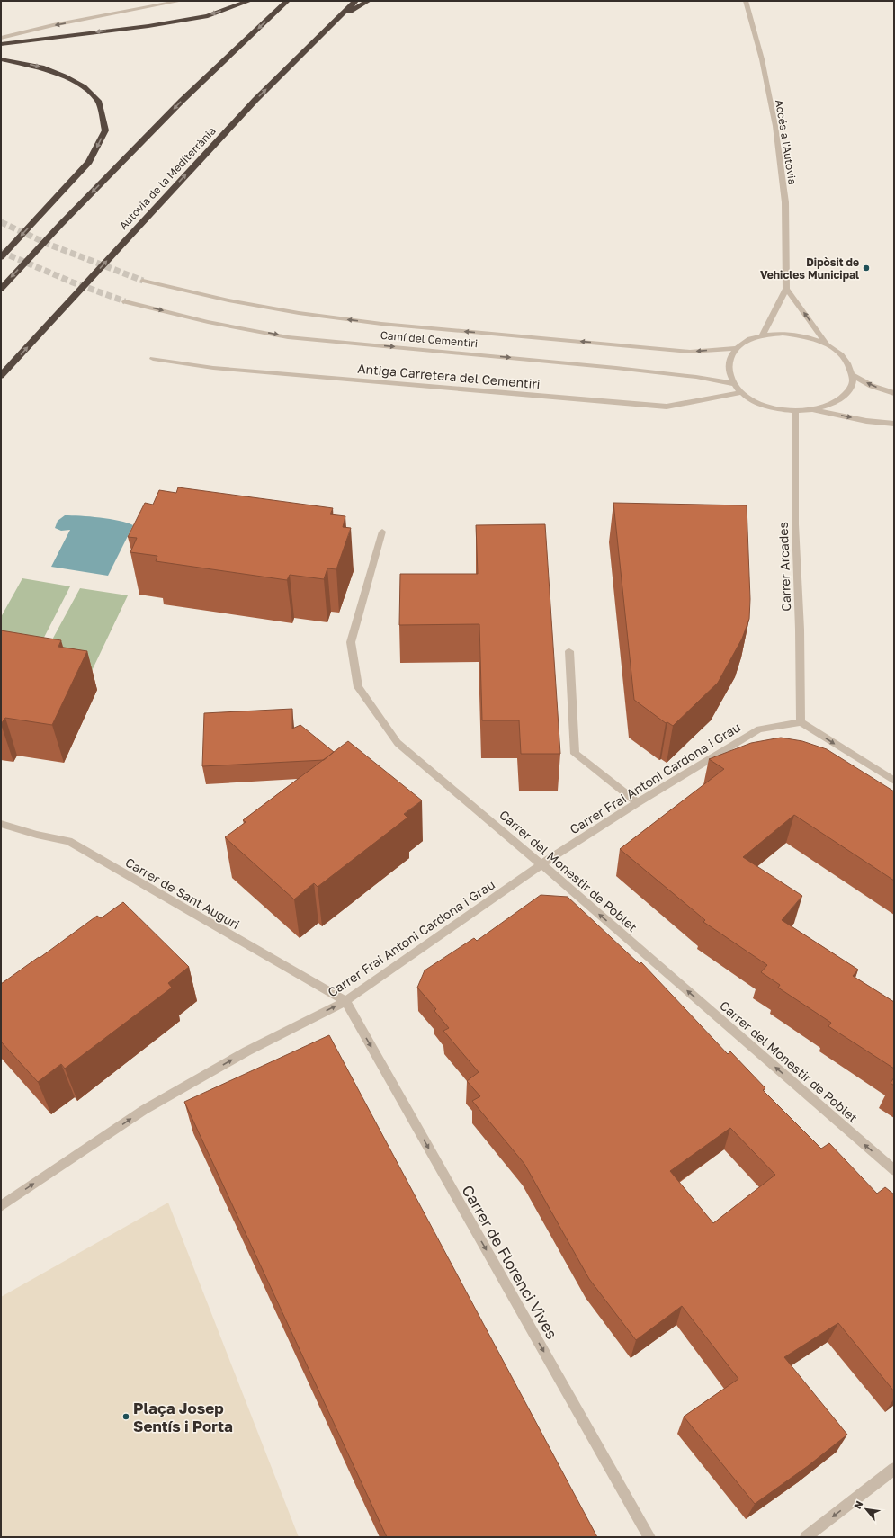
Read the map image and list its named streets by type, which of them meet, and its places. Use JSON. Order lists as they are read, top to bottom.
{
  "streets": {
    "highway": ["Autovia de la Mediterrània"],
    "street": [
      "Accés a l'Autovia",
      "Camí del Cementiri",
      "Antiga Carretera del Cementiri",
      "Carrer Arcades",
      "Carrer Frai Antoni Cardona i Grau",
      "Carrer del Monestir de Poblet",
      "Carrer de Sant Auguri",
      "Carrer de Florenci Vives"
    ]
  },
  "crossings": [
    ["Camí del Cementiri", "Antiga Carretera del Cementiri"],
    ["Camí del Cementiri", "Carrer Arcades"],
    ["Antiga Carretera del Cementiri", "Carrer Arcades"],
    ["Carrer Arcades", "Carrer Frai Antoni Cardona i Grau"],
    ["Carrer Frai Antoni Cardona i Grau", "Carrer del Monestir de Poblet"],
    ["Carrer Frai Antoni Cardona i Grau", "Carrer de Sant Auguri"],
    ["Carrer Frai Antoni Cardona i Grau", "Carrer de Florenci Vives"],
    ["Carrer de Sant Auguri", "Carrer de Florenci Vives"]
  ],
  "one_way": ["Carrer Frai Antoni Cardona i Grau", "Carrer del Monestir de Poblet", "Carrer de Florenci Vives"],
  "places": ["Dipòsit de Vehicles Municipal", "Plaça Josep Sentís i Porta"],
  "north": "top left"
}
